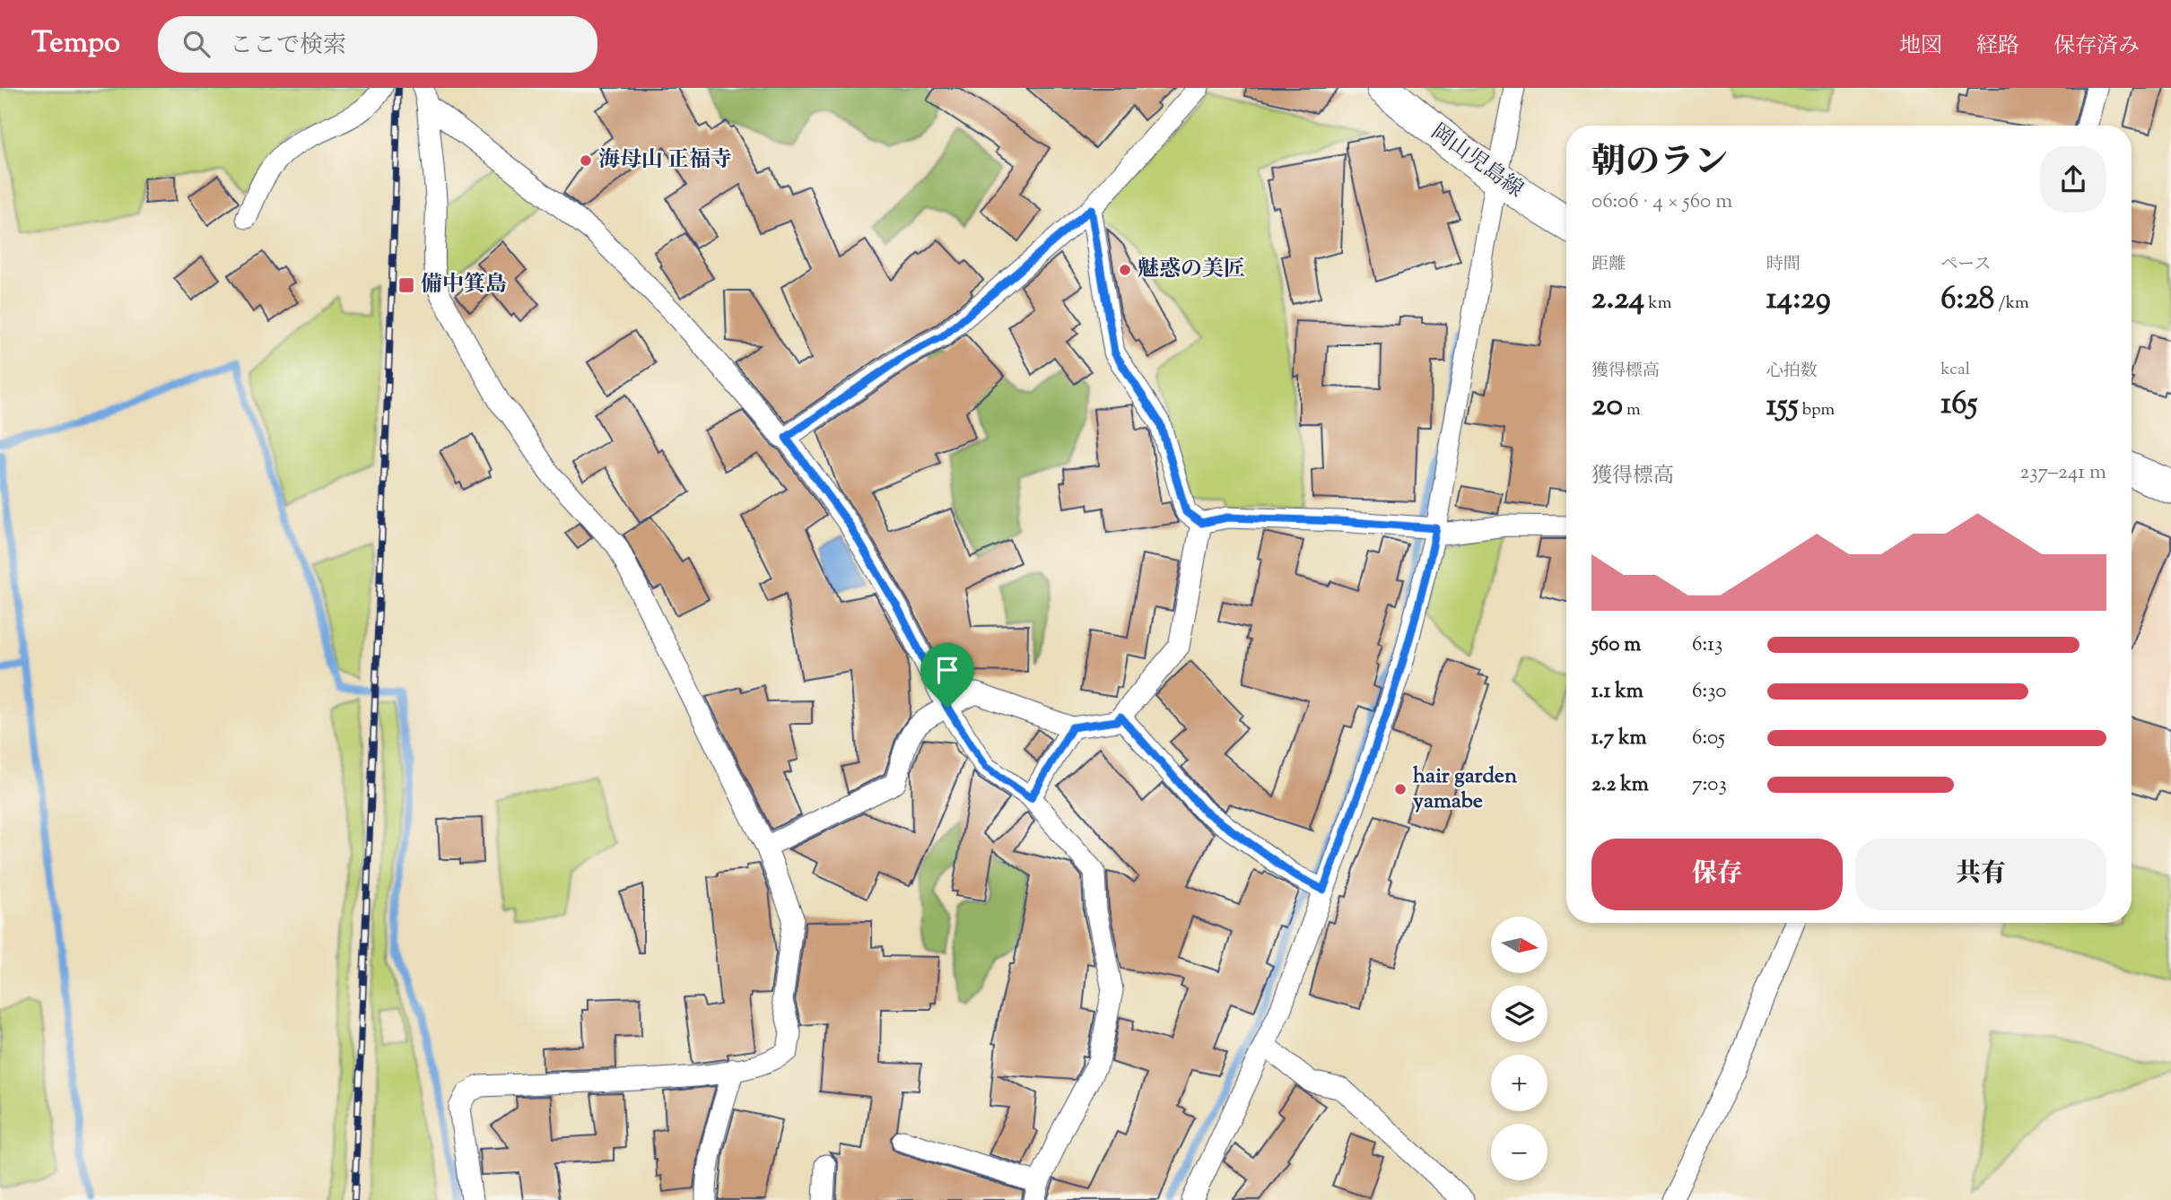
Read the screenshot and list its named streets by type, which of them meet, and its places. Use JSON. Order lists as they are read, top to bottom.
{
  "streets": {
    "main road": ["岡山児島線"]
  },
  "places": {
    "other": ["海母山 正福寺", "魅惑の美匠", "hair garden yamabe"],
    "transit": ["備中箕島"]
  },
  "north": "right",
  "page": {
    "header": "Tempo",
    "search": "ここで検索",
    "nav": ["地図", "経路", "保存済み"],
    "heading": ["朝のラン", "06:06 · 4 × 560 m"],
    "stats": [
      ["距離", "2.24 km"],
      ["時間", "14:29"],
      ["ペース", "6:28 /km"],
      ["獲得標高", "20 m"],
      ["心拍数", "155 bpm"],
      ["kcal", "165"]
    ],
    "chart": ["獲得標高", "237–241 m"],
    "list": [
      {
        "name": "560 m",
        "note": "6:13"
      },
      {
        "name": "1.1 km",
        "note": "6:30"
      },
      {
        "name": "1.7 km",
        "note": "6:05"
      },
      {
        "name": "2.2 km",
        "note": "7:03"
      }
    ],
    "buttons": ["保存", "共有"],
    "map_buttons": ["+", "−"]
  }
}
